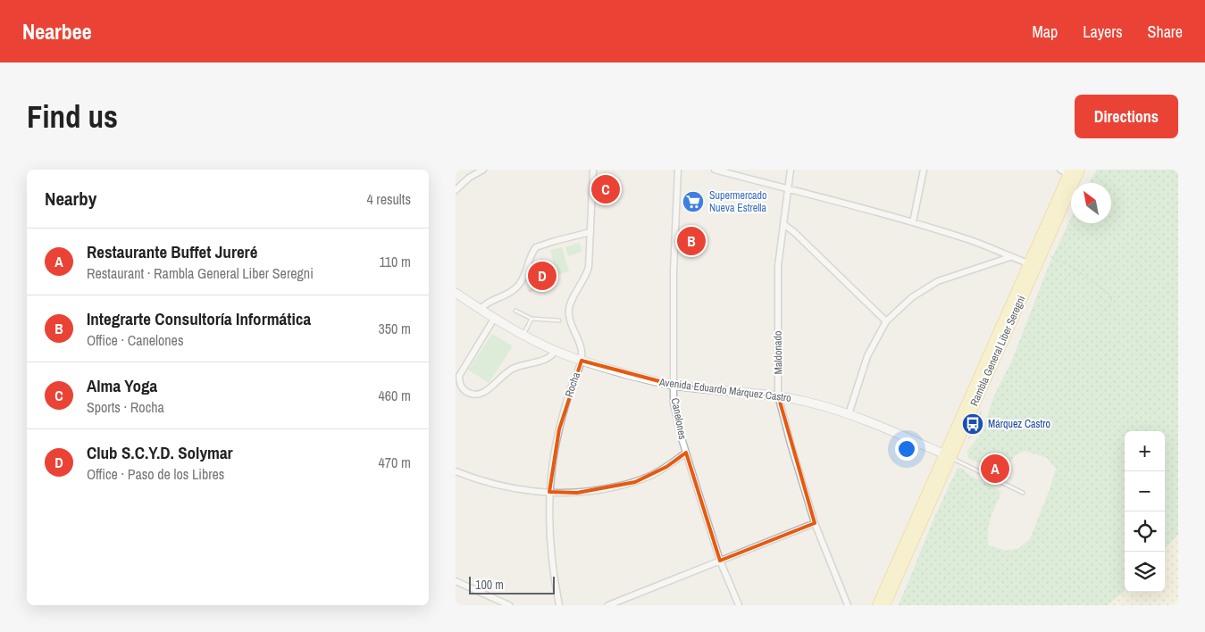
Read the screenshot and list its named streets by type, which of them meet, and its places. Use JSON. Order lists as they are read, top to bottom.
{
  "streets": {
    "main road": ["Rambla General Liber Seregni"],
    "street": [
      "Maldonado",
      "Rocha",
      "Avenida Eduardo Márquez Castro",
      "Canelones"
    ]
  },
  "crossings": [
    ["Rambla General Liber Seregni", "Avenida Eduardo Márquez Castro"],
    ["Maldonado", "Avenida Eduardo Márquez Castro"],
    ["Rocha", "Avenida Eduardo Márquez Castro"],
    ["Avenida Eduardo Márquez Castro", "Canelones"]
  ],
  "places": {
    "supermarket": ["Supermercado Nueva Estrella"],
    "bus stop": ["Márquez Castro"]
  },
  "scale_bar": "100 m",
  "north": "top left",
  "page": {
    "header": "Nearbee",
    "nav": ["Map", "Layers", "Share"],
    "buttons": "Directions",
    "title": "Find us",
    "heading": ["Nearby", "4 results"],
    "pins": [
      "C",
      "B",
      "D",
      "A"
    ],
    "list": [
      {
        "mark": "A",
        "name": "Restaurante Buffet Jureré",
        "note": "Restaurant · Rambla General Liber Seregni",
        "value": "110 m"
      },
      {
        "mark": "B",
        "name": "Integrarte Consultoría Informática",
        "note": "Office · Canelones",
        "value": "350 m"
      },
      {
        "mark": "C",
        "name": "Alma Yoga",
        "note": "Sports · Rocha",
        "value": "460 m"
      },
      {
        "mark": "D",
        "name": "Club S.C.Y.D. Solymar",
        "note": "Office · Paso de los Libres",
        "value": "470 m"
      }
    ],
    "map_buttons": ["+", "−"],
    "scale": "100 m"
  }
}
